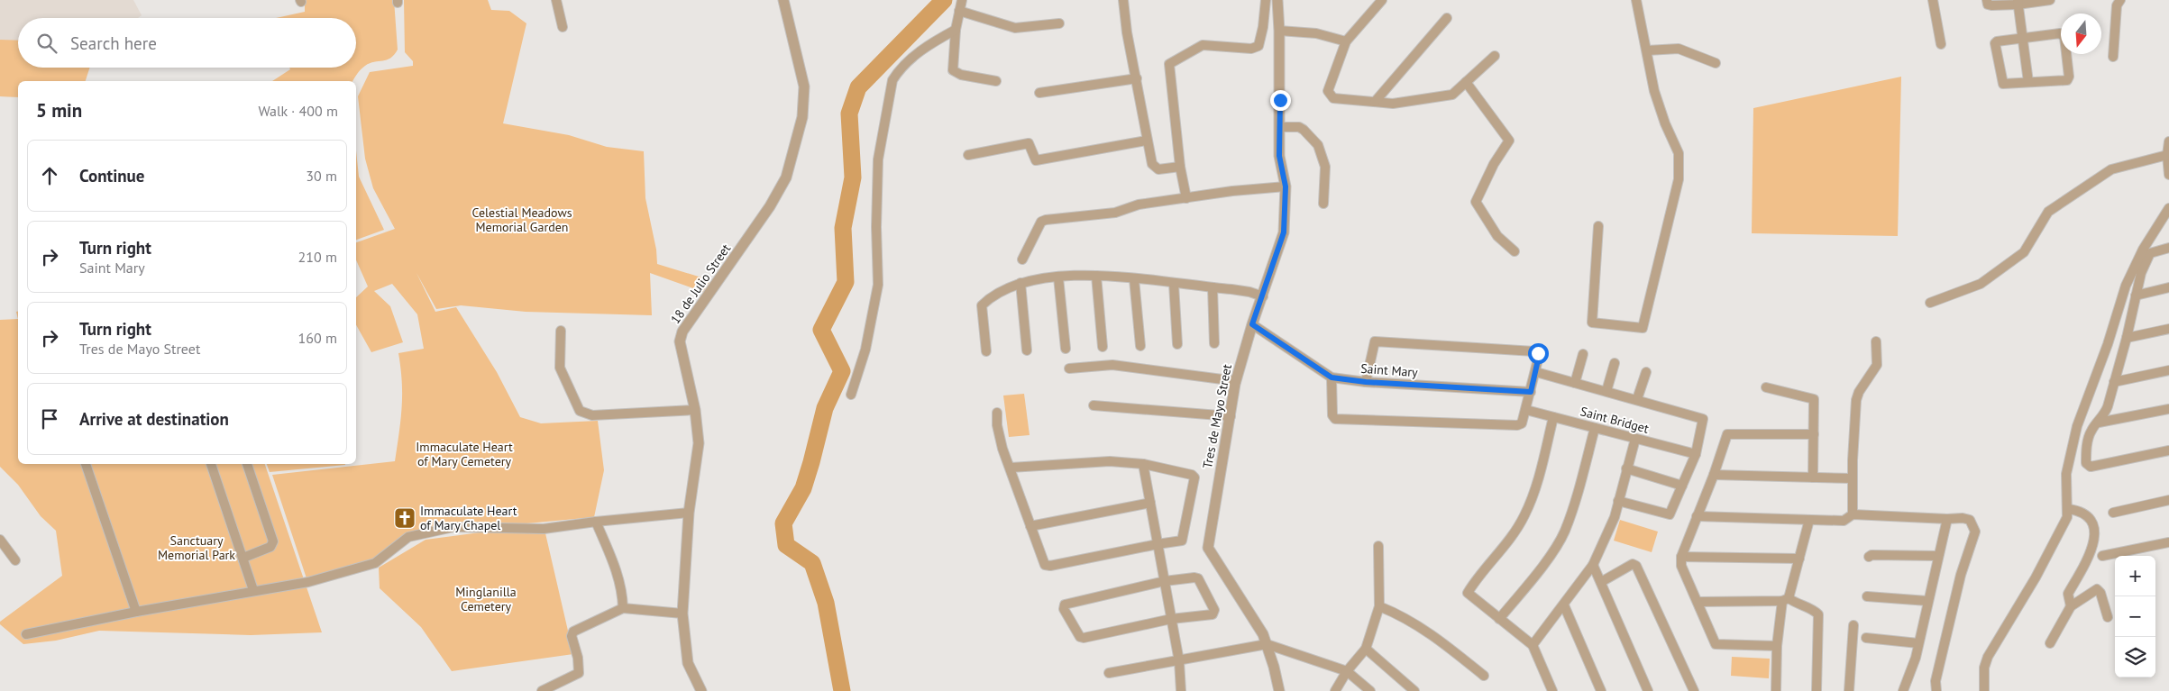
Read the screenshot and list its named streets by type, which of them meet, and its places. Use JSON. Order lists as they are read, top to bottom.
{
  "streets": {
    "street": [
      "18 de Julio Street",
      "Saint Mary",
      "Tres de Mayo Street",
      "Saint Bridget"
    ]
  },
  "crossings": [
    ["Saint Mary", "Tres de Mayo Street"]
  ],
  "parks": [
    "Celestial Meadows Memorial Garden",
    "Immaculate Heart of Mary Cemetery",
    "Sanctuary Memorial Park",
    "Minglanilla Cemetery"
  ],
  "places": {
    "church": ["Immaculate Heart of Mary Chapel"]
  },
  "north": "bottom",
  "page": {
    "search": "Search here",
    "heading": ["5 min", "Walk · 400 m"],
    "list": [
      ["Continue", "30 m"],
      ["Turn right", "Saint Mary", "210 m"],
      ["Turn right", "Tres de Mayo Street", "160 m"],
      "Arrive at destination"
    ],
    "map_buttons": ["+", "−"]
  }
}
